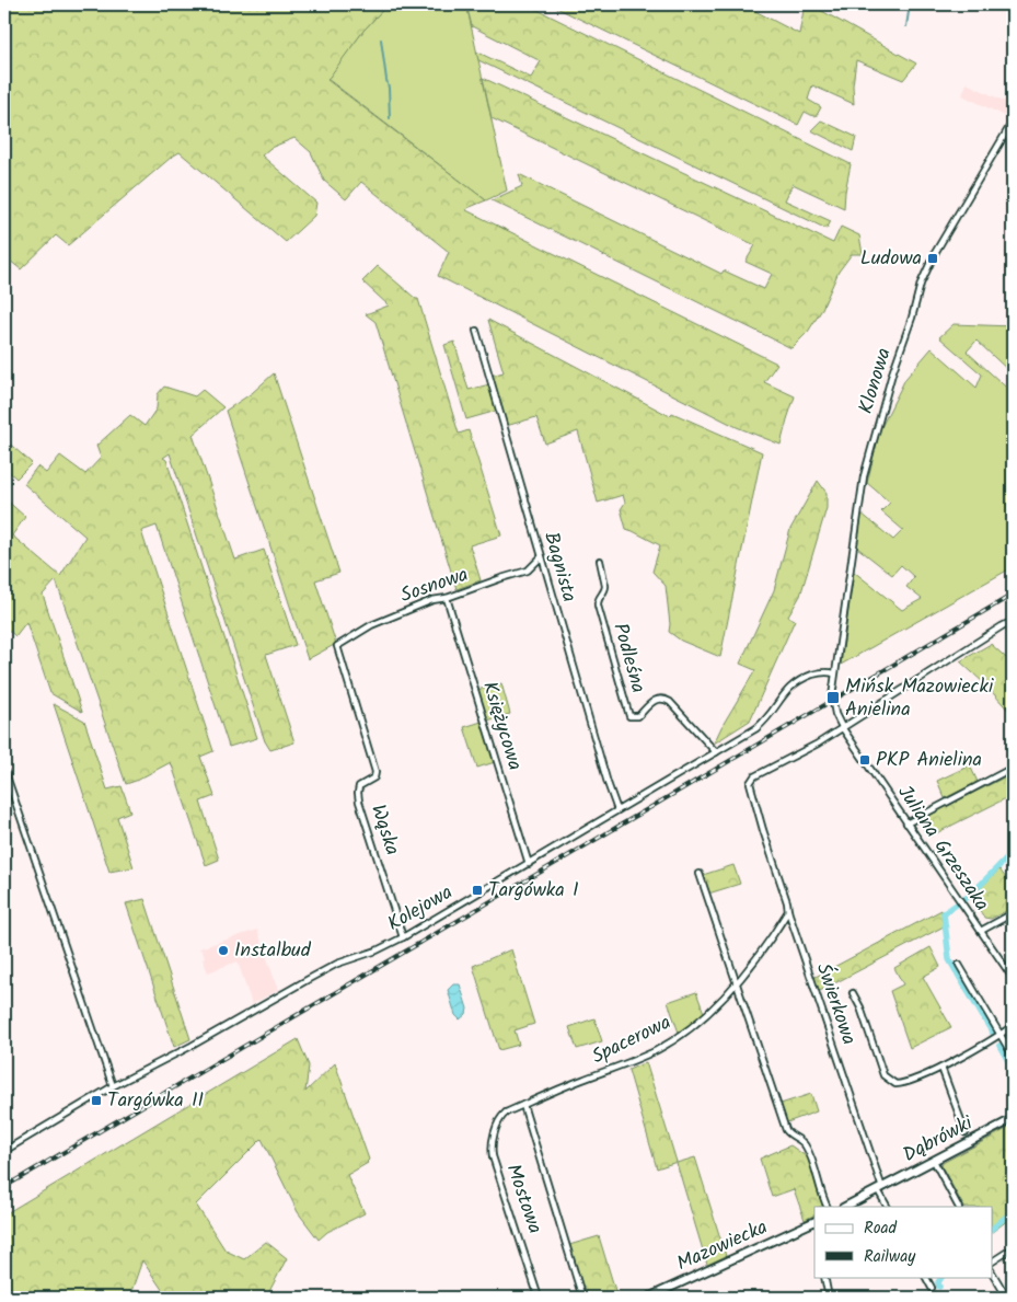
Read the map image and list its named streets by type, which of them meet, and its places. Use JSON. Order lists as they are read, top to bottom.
{
  "streets": {
    "street": [
      "Klonowa",
      "Bagnista",
      "Sosnowa",
      "Podleśna",
      "Księżycowa",
      "Wąska",
      "Juliana Grzeszaka",
      "Kolejowa",
      "Świerkowa",
      "Spacerowa",
      "Dąbrówki",
      "Mostowa",
      "Mazowiecka"
    ]
  },
  "crossings": [
    ["Klonowa", "Juliana Grzeszaka"],
    ["Klonowa", "Kolejowa"],
    ["Bagnista", "Sosnowa"],
    ["Bagnista", "Kolejowa"],
    ["Sosnowa", "Księżycowa"],
    ["Sosnowa", "Wąska"],
    ["Podleśna", "Kolejowa"],
    ["Księżycowa", "Kolejowa"],
    ["Wąska", "Kolejowa"],
    ["Juliana Grzeszaka", "Kolejowa"],
    ["Juliana Grzeszaka", "Świerkowa"],
    ["Świerkowa", "Spacerowa"],
    ["Świerkowa", "Dąbrówki"],
    ["Spacerowa", "Mostowa"]
  ],
  "places": {
    "transit": [
      "Ludowa",
      "Mińsk Mazowiecki Anielina",
      "PKP Anielina",
      "Targówka I",
      "Targówka II"
    ],
    "other": ["Instalbud"]
  },
  "legend": ["Road", "Railway"]
}
